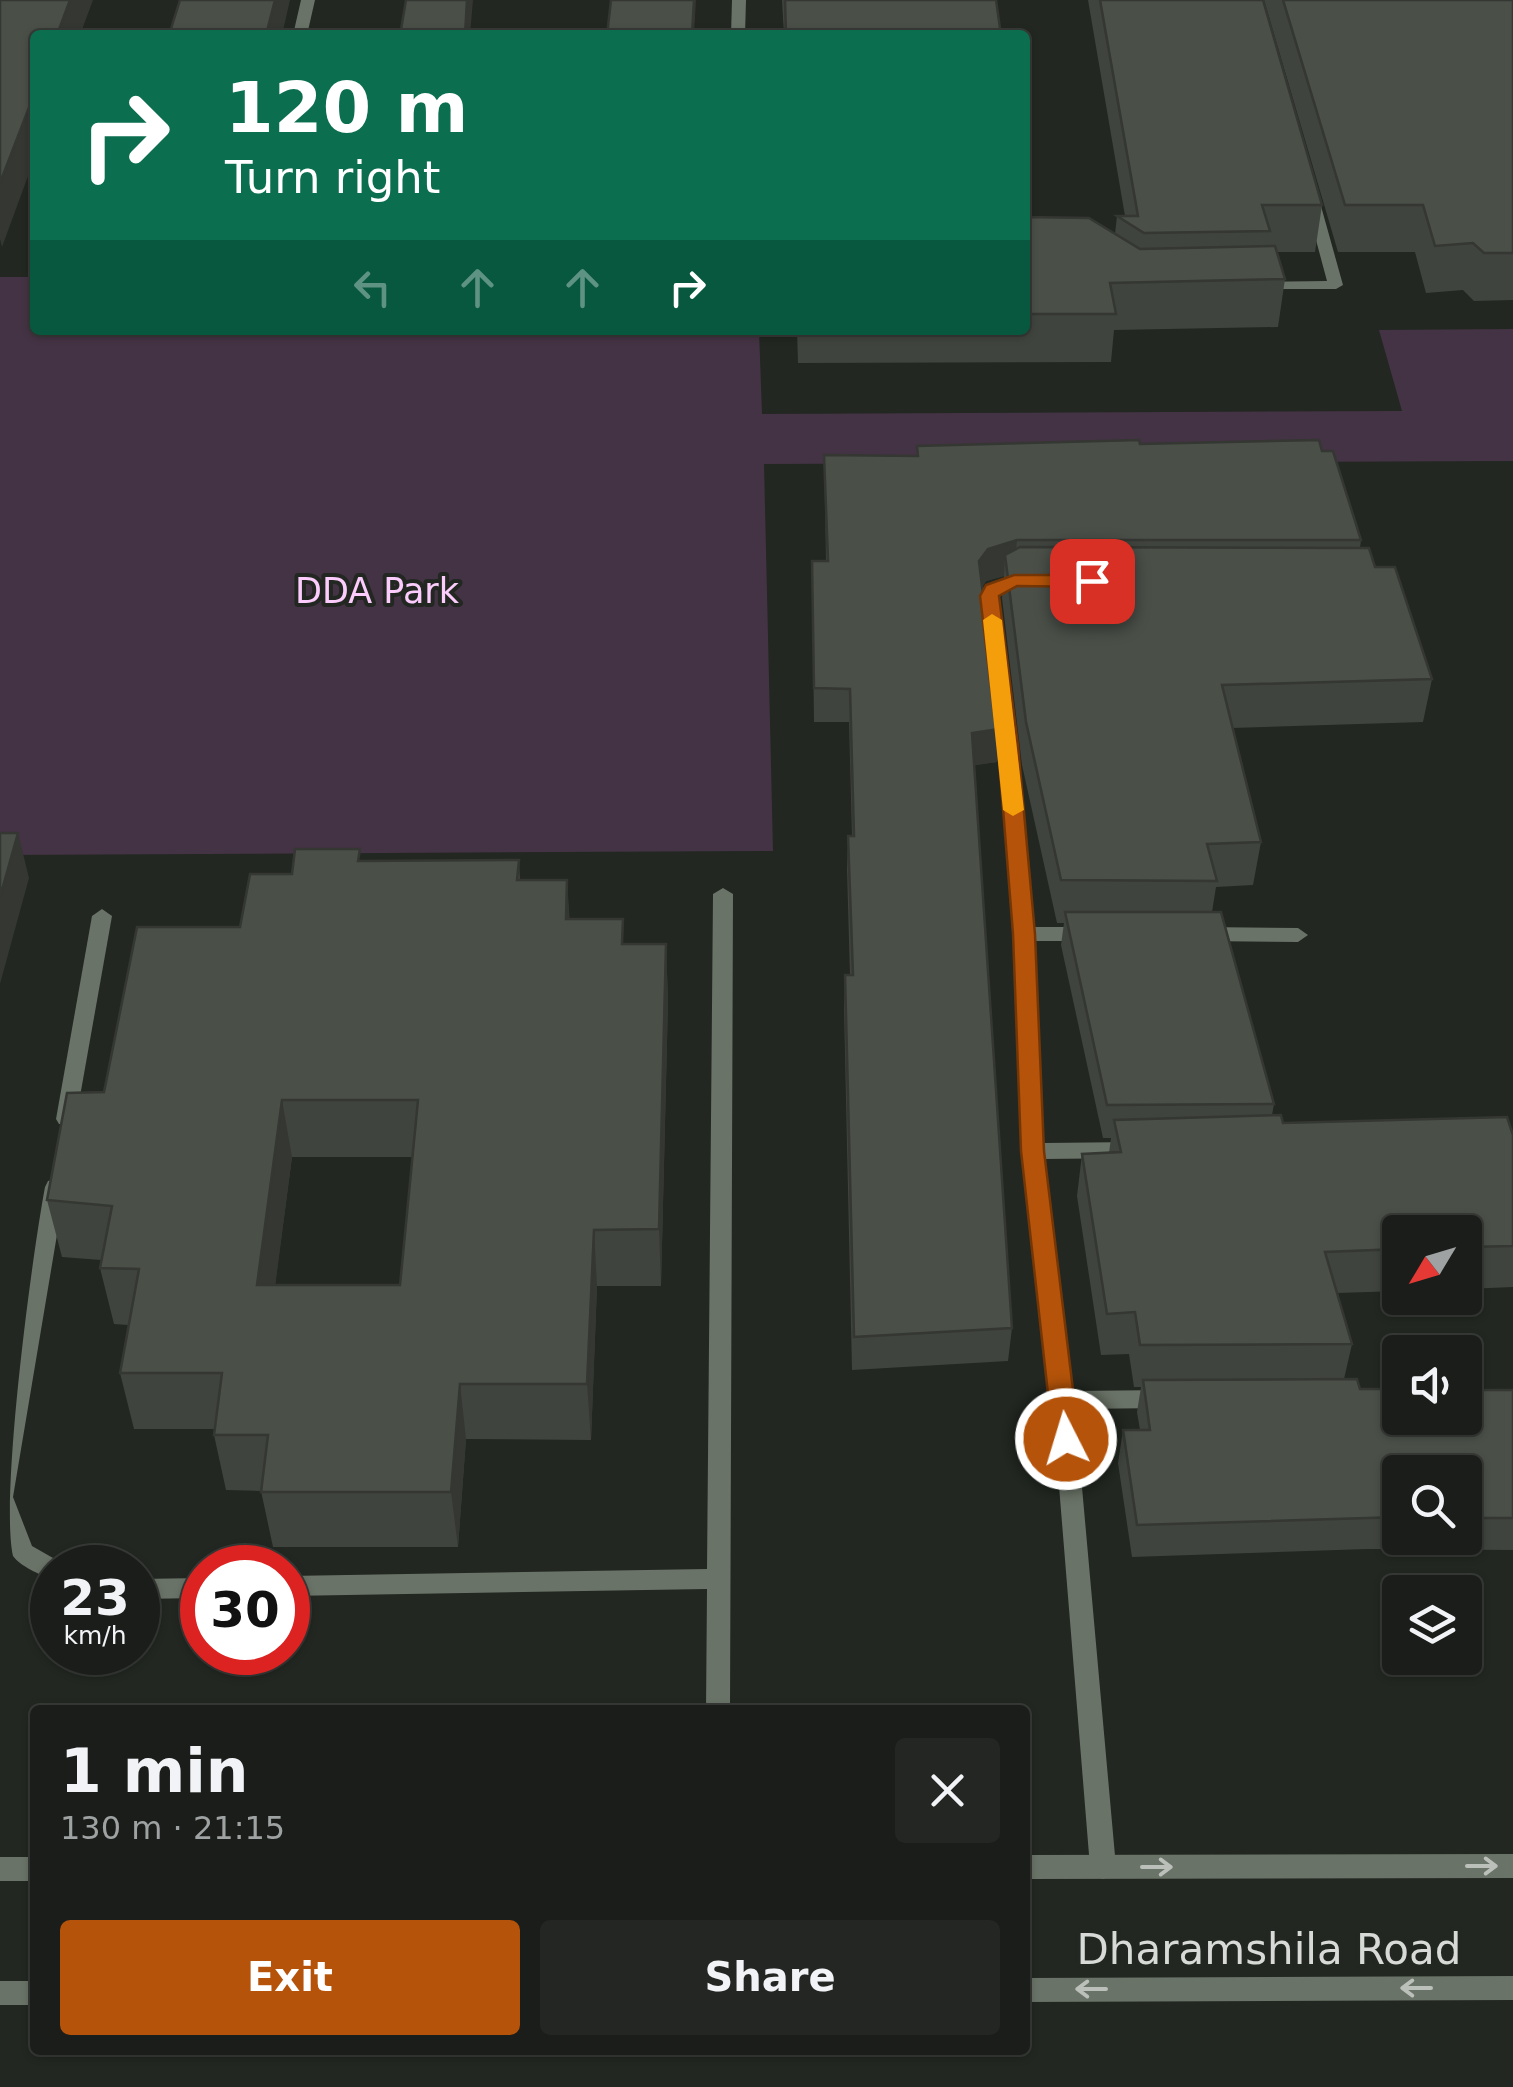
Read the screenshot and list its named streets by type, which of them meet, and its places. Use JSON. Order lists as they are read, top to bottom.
{
  "streets": {
    "street": ["Dharamshila Road"]
  },
  "parks": ["DDA Park"],
  "north": "bottom left",
  "page": {
    "turn": ["120 m", "Turn right"],
    "speed": "23 km/h",
    "limit": "30",
    "heading": ["1 min", "130 m · 21:15"],
    "buttons": ["Exit", "Share"]
  }
}
